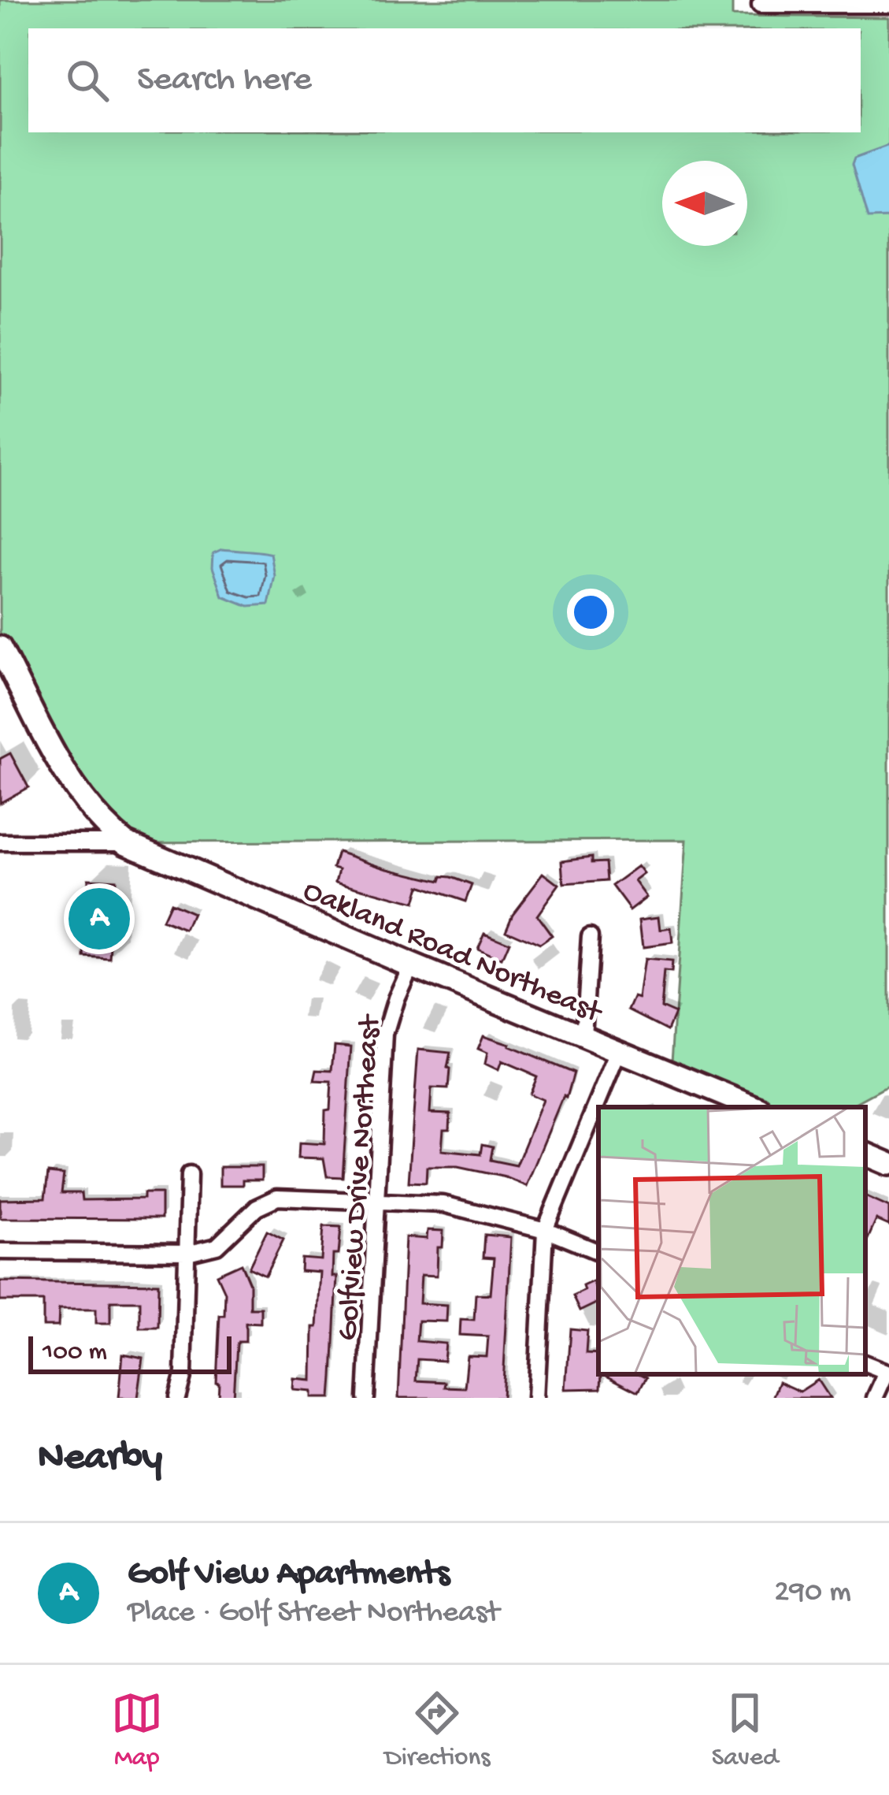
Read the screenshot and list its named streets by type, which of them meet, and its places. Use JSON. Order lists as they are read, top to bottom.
{
  "streets": {
    "main road": ["Oakland Road Northeast"],
    "street": ["Golfview Drive Northeast"]
  },
  "crossings": [
    ["Oakland Road Northeast", "Golfview Drive Northeast"]
  ],
  "scale_bar": "100 m",
  "north": "left",
  "page": {
    "search": "Search here",
    "pins": "A",
    "scale": "100 m",
    "heading": "Nearby",
    "list": [
      {
        "mark": "A",
        "name": "Golf View Apartments",
        "note": "Place · Golf Street Northeast",
        "value": "290 m"
      }
    ],
    "nav": ["Map", "Directions", "Saved"]
  }
}
